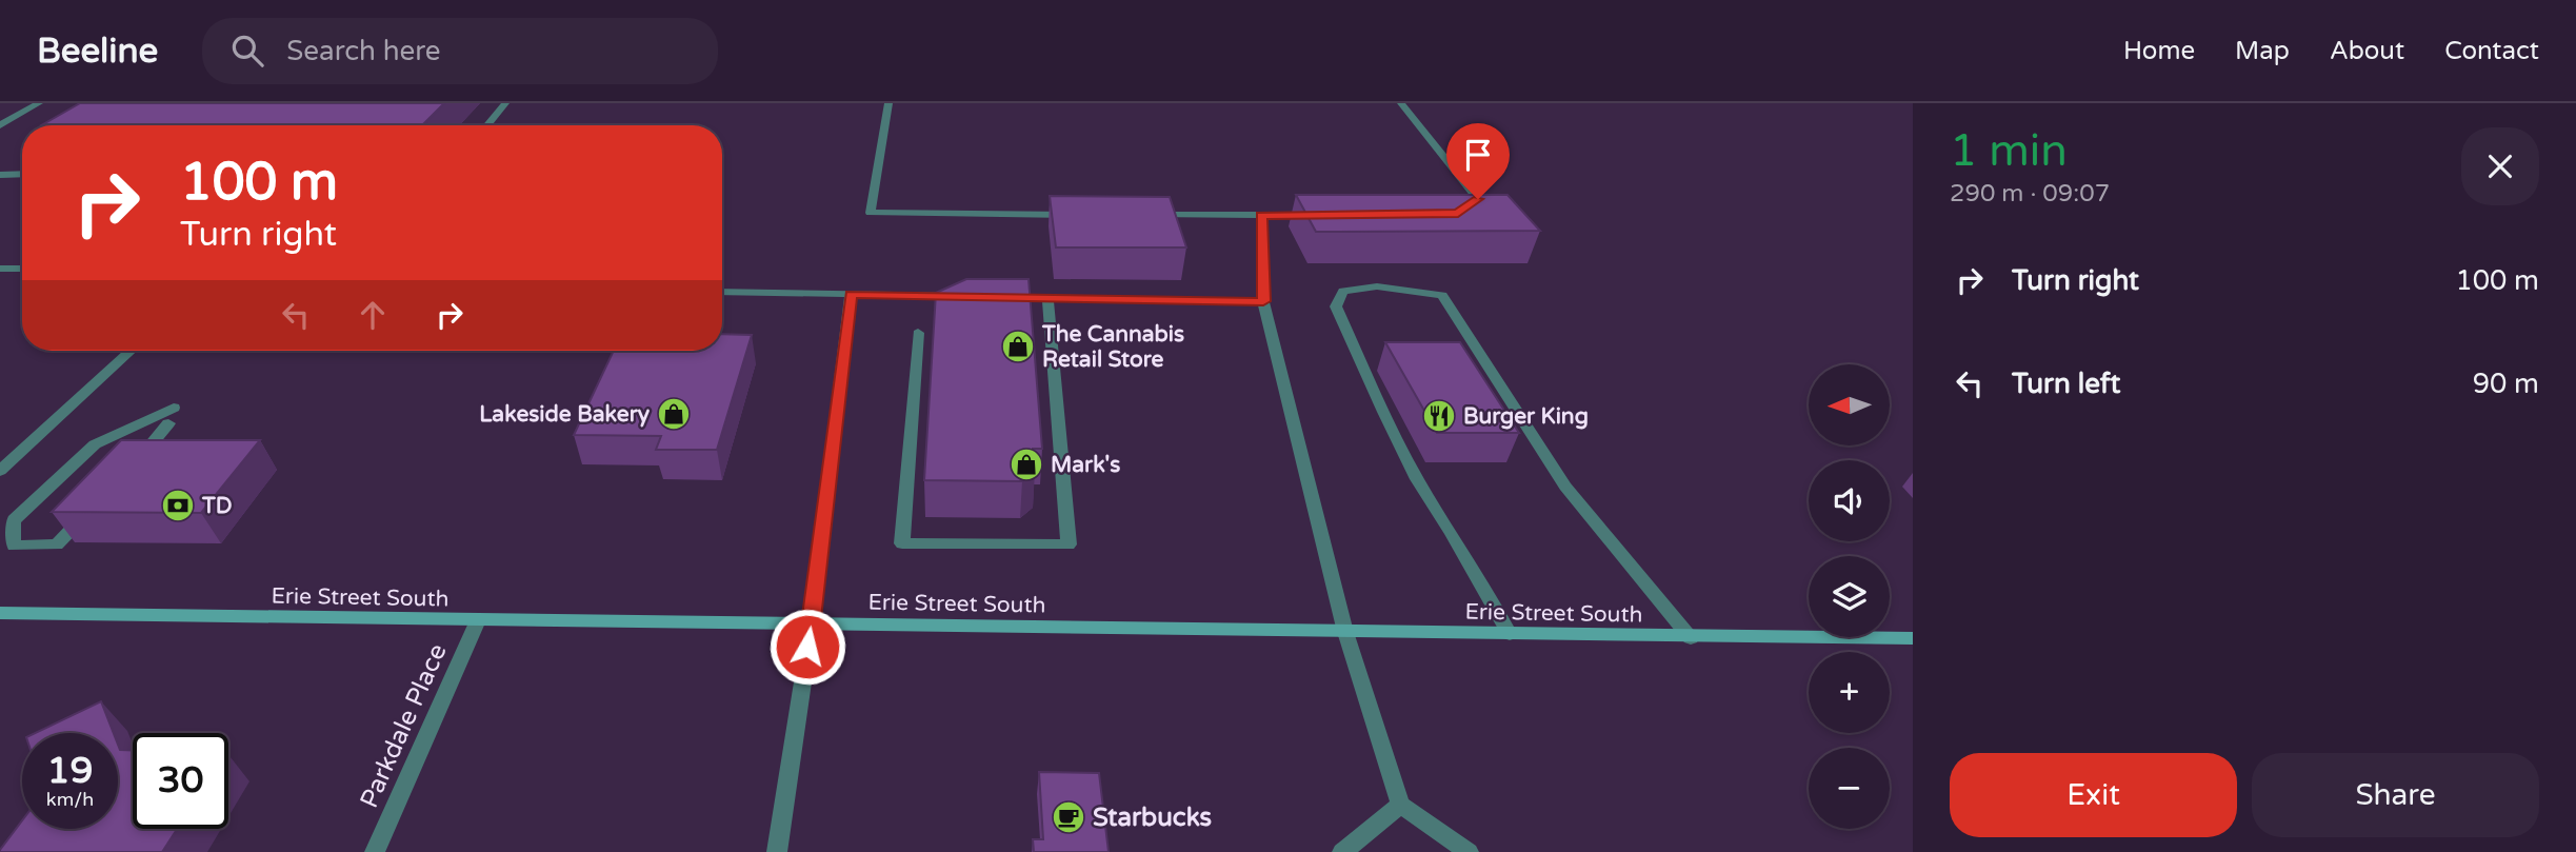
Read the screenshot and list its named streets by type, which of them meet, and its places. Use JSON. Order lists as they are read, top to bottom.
{
  "streets": {
    "main road": ["Erie Street South"],
    "street": ["Parkdale Place"]
  },
  "crossings": [
    ["Erie Street South", "Parkdale Place"]
  ],
  "places": {
    "shop": ["The Cannabis Retail Store", "Lakeside Bakery", "Mark's"],
    "restaurant": ["Burger King"],
    "bank": ["TD"],
    "cafe": ["Starbucks"]
  },
  "north": "left",
  "page": {
    "header": "Beeline",
    "search": "Search here",
    "nav": [
      "Home",
      "Map",
      "About",
      "Contact"
    ],
    "heading": ["1 min", "290 m · 09:07"],
    "turn": ["100 m", "Turn right"],
    "list": [
      {
        "name": "Turn right",
        "value": "100 m"
      },
      {
        "name": "Turn left",
        "value": "90 m"
      }
    ],
    "map_buttons": ["+", "−"],
    "speed": "19 km/h",
    "limit": "30",
    "buttons": ["Exit", "Share"]
  }
}
